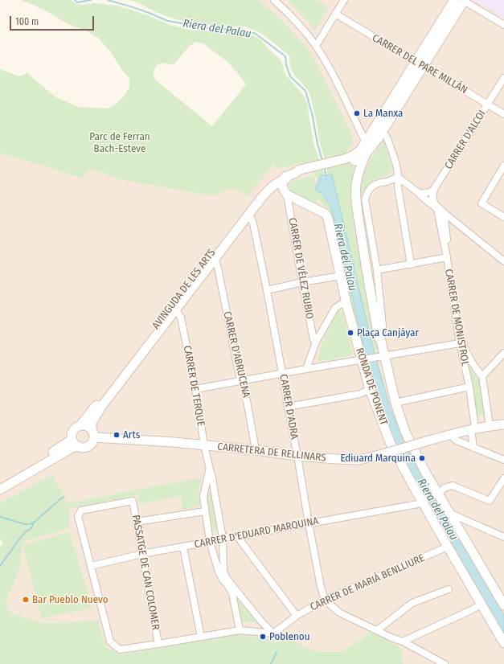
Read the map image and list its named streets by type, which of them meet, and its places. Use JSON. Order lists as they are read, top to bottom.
{
  "streets": {
    "main road": ["AVINGUDA DE LES ARTS", "RONDA DE PONENT", "CARRETERA DE RELLINARS"],
    "street": [
      "CARRER DEL PARE MILLÁN",
      "CARRER D'ALCOI",
      "CARRER DE VÉLEZ RUBIO",
      "CARRER DE MONISTROL",
      "CARRER D'ABRUCENA",
      "CARRER DE TERQUE",
      "CARRER D'ADRA",
      "CARRER D'EDUARD MARQUINA",
      "PASSATGE DE CAN COLOMER",
      "CARRER DE MARIÀ BENLLIURE"
    ]
  },
  "crossings": [
    ["CARRER DEL PARE MILLÁN", "CARRER D'ALCOI"],
    ["CARRER DE VÉLEZ RUBIO", "AVINGUDA DE LES ARTS"],
    ["CARRER DE VÉLEZ RUBIO", "RONDA DE PONENT"],
    ["AVINGUDA DE LES ARTS", "CARRER D'ABRUCENA"],
    ["AVINGUDA DE LES ARTS", "CARRER DE TERQUE"],
    ["AVINGUDA DE LES ARTS", "RONDA DE PONENT"],
    ["AVINGUDA DE LES ARTS", "CARRER D'ADRA"],
    ["AVINGUDA DE LES ARTS", "CARRETERA DE RELLINARS"],
    ["CARRER DE MONISTROL", "CARRETERA DE RELLINARS"],
    ["CARRER D'ABRUCENA", "CARRETERA DE RELLINARS"],
    ["CARRER DE TERQUE", "CARRETERA DE RELLINARS"],
    ["CARRER DE TERQUE", "CARRER D'EDUARD MARQUINA"],
    ["CARRER DE TERQUE", "CARRER DE MARIÀ BENLLIURE"],
    ["RONDA DE PONENT", "CARRER D'EDUARD MARQUINA"],
    ["RONDA DE PONENT", "CARRER DE MARIÀ BENLLIURE"],
    ["CARRER D'ADRA", "CARRETERA DE RELLINARS"],
    ["CARRER D'ADRA", "CARRER D'EDUARD MARQUINA"],
    ["CARRER D'ADRA", "CARRER DE MARIÀ BENLLIURE"],
    ["CARRER D'EDUARD MARQUINA", "PASSATGE DE CAN COLOMER"]
  ],
  "water": ["Riera del Palau"],
  "parks": ["Parc de Ferran Bach-Esteve"],
  "places": [
    "La Manxa",
    "Plaça Canjáyar",
    "Arts",
    "Ediuard Marquina",
    "Bar Pueblo Nuevo",
    "Poblenou"
  ],
  "scale_bar": "100 m"
}
